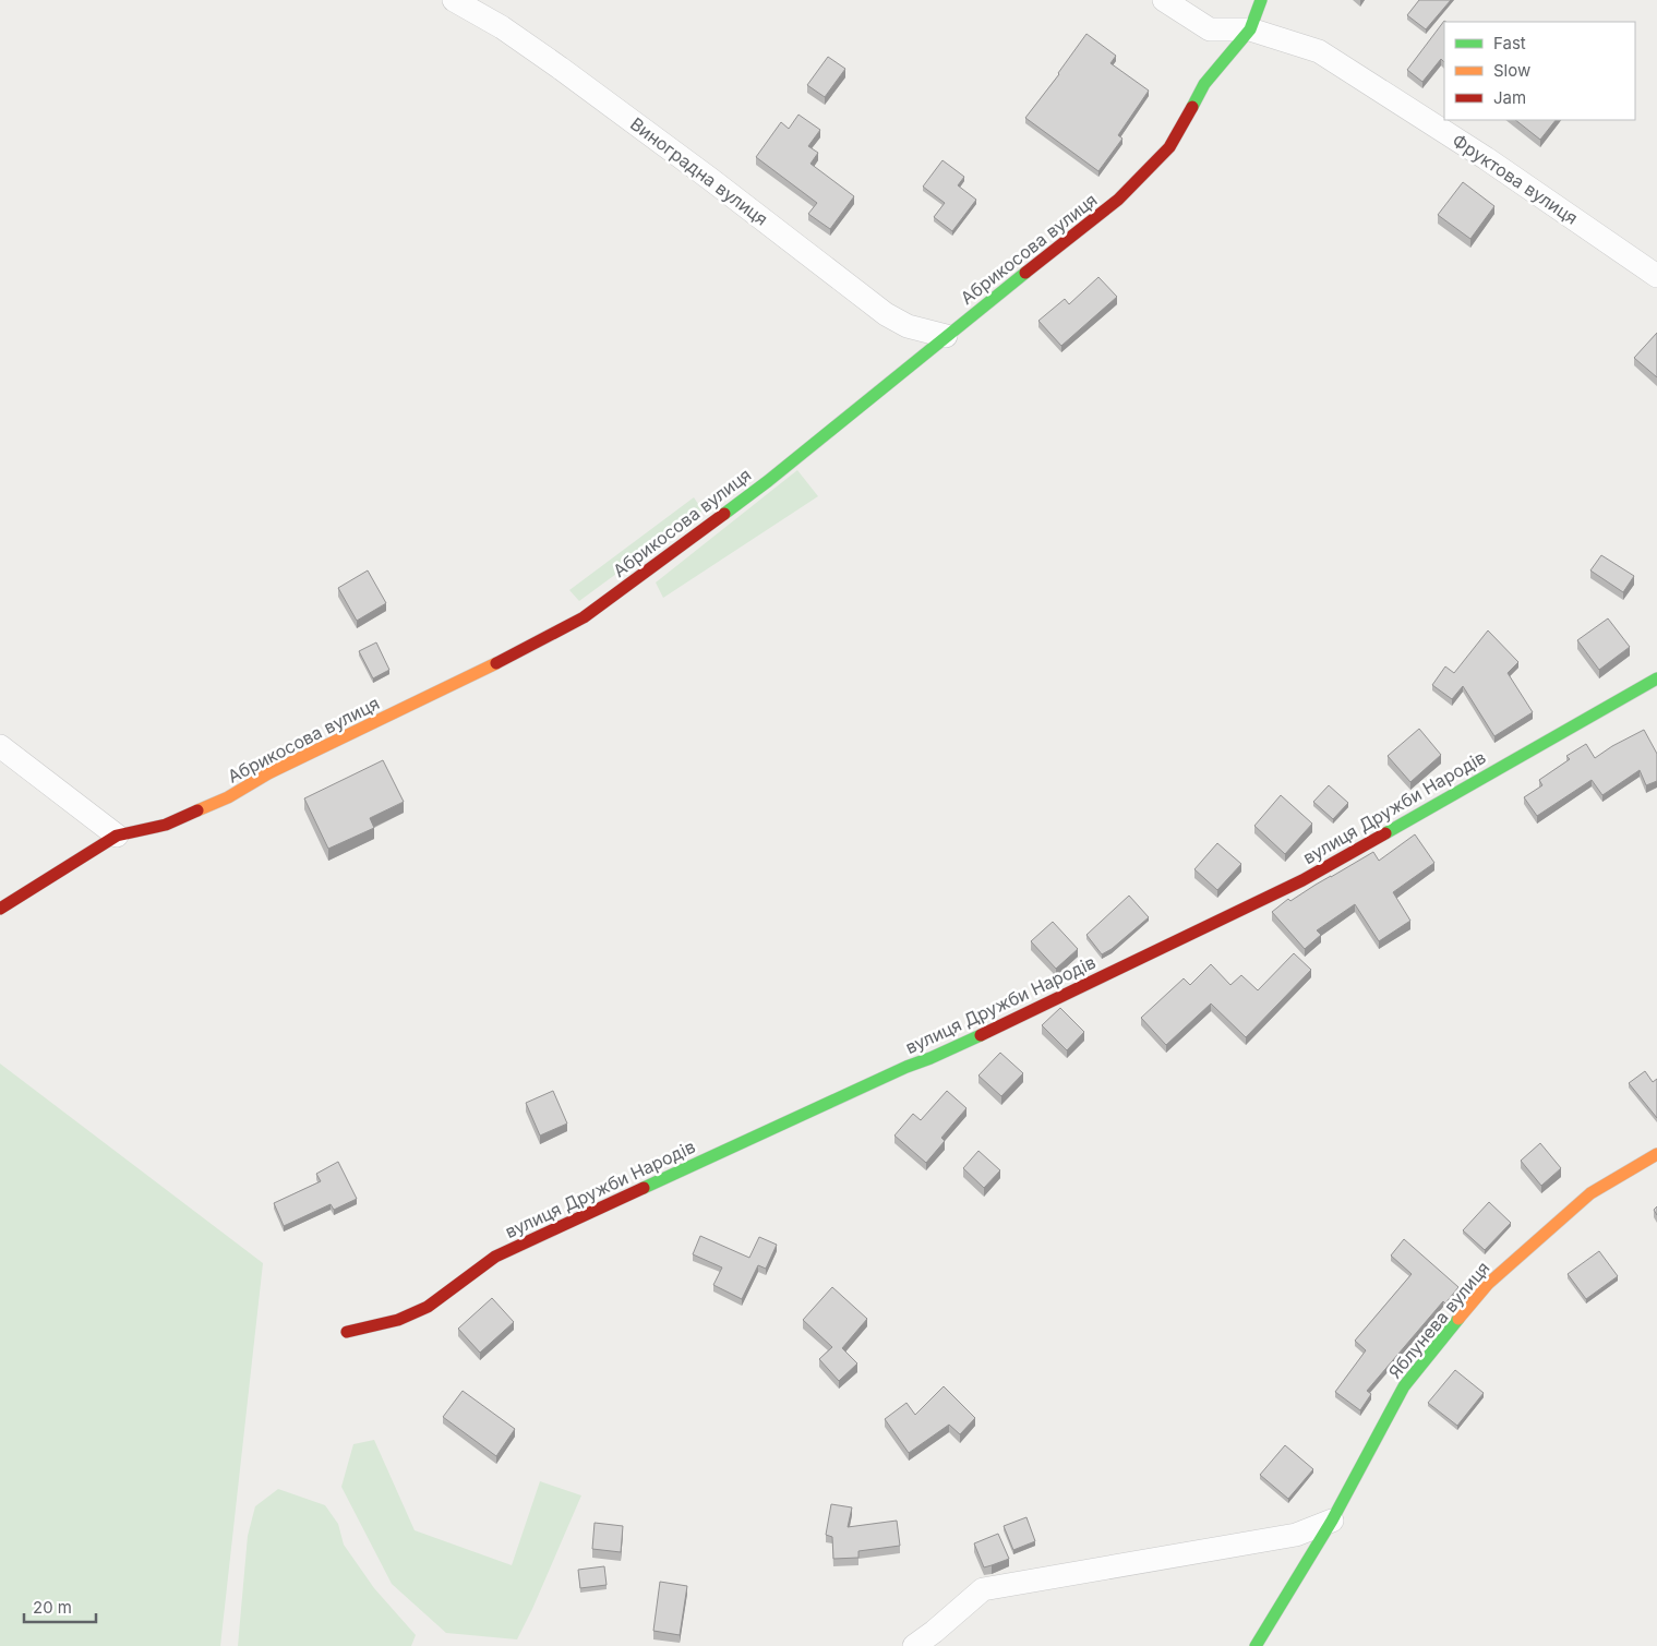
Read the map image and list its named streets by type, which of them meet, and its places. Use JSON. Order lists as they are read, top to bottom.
{
  "streets": {
    "street": [
      "Виноградна вулиця",
      "Фруктова вулиця",
      "Абрикосова вулиця",
      "вулиця Дружби Народів",
      "Яблунева вулиця"
    ]
  },
  "crossings": [
    ["Виноградна вулиця", "Абрикосова вулиця"],
    ["Фруктова вулиця", "Абрикосова вулиця"]
  ],
  "legend": ["Fast", "Slow", "Jam"],
  "scale_bar": "20 m"
}
